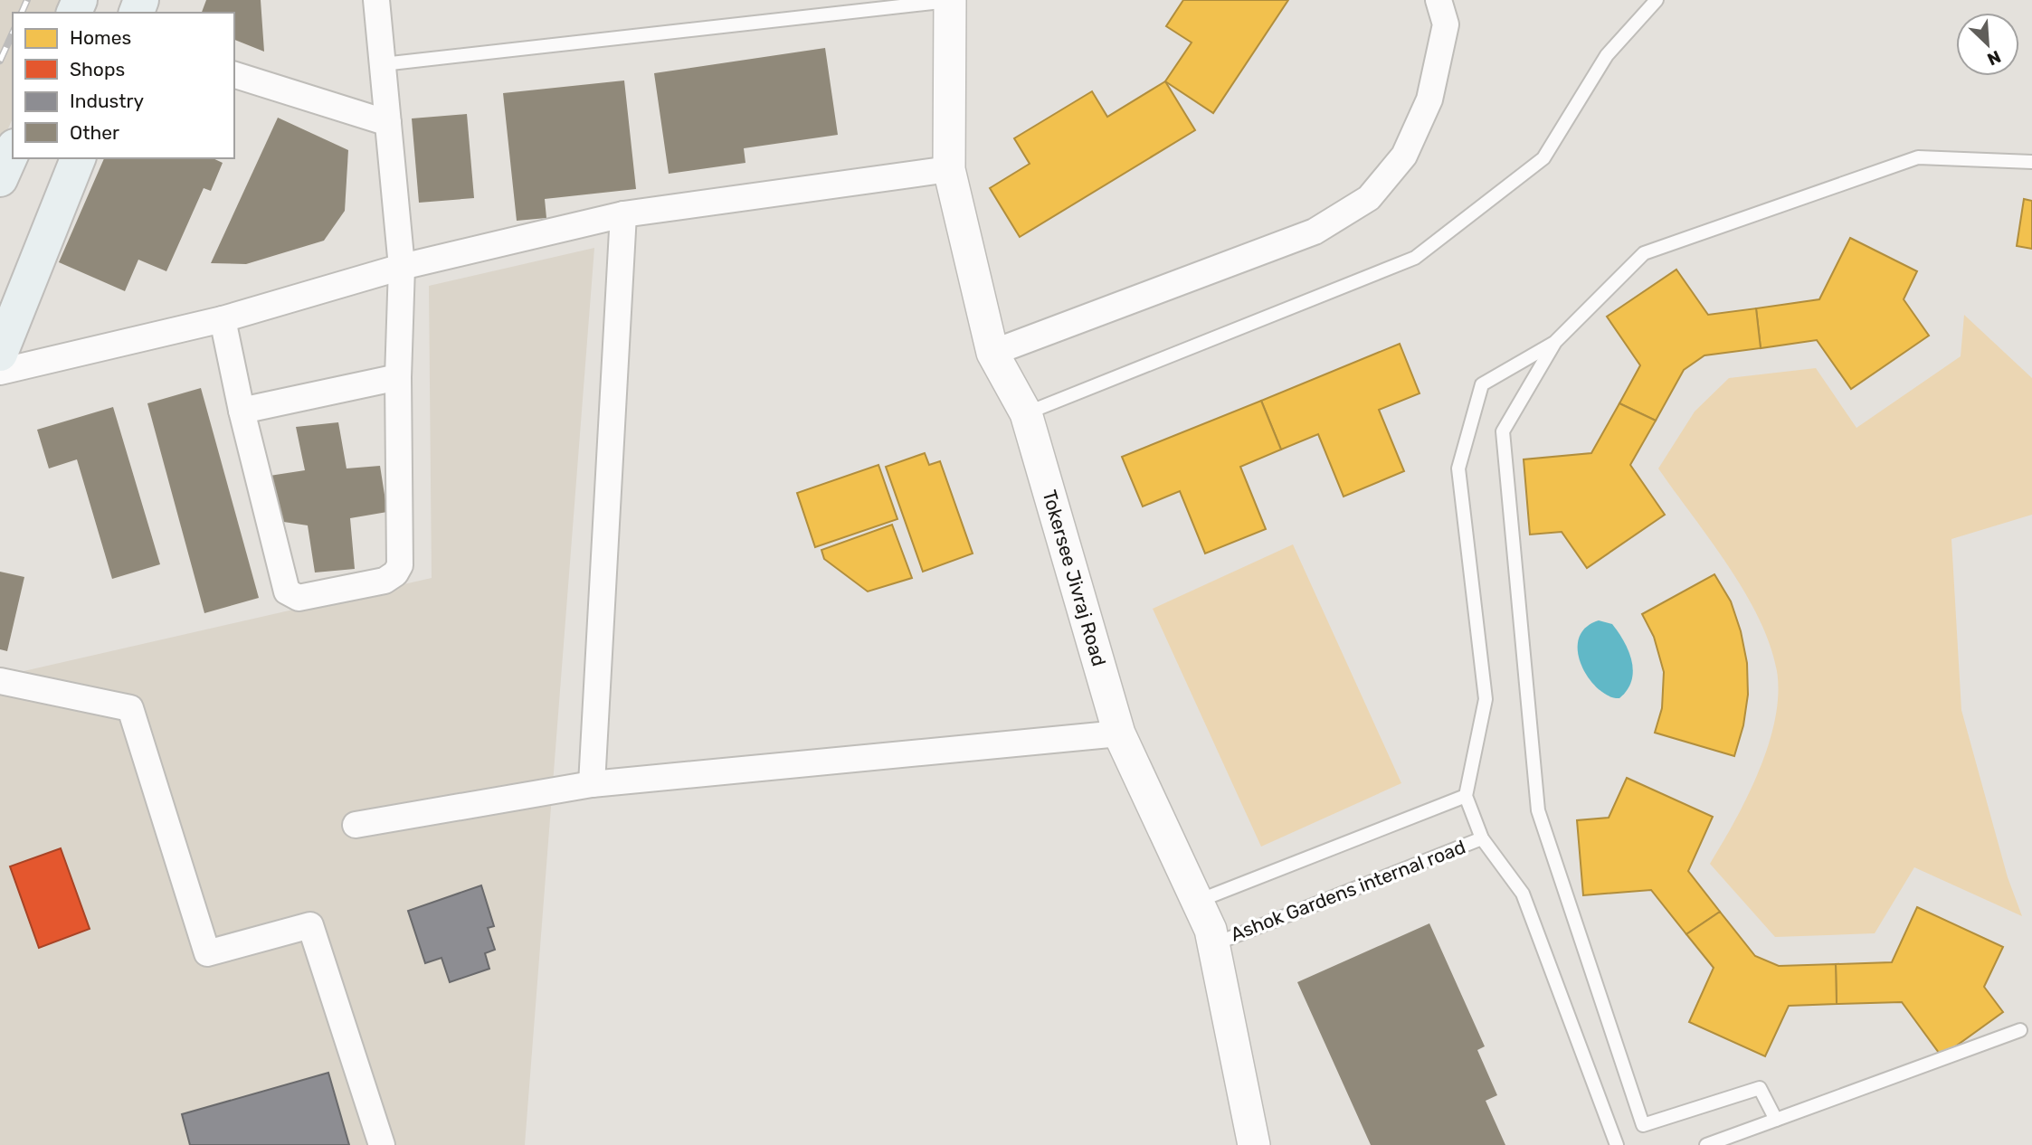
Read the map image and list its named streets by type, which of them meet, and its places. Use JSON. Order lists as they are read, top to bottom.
{
  "streets": {
    "street": ["Tokersee Jivraj Road"],
    "lane": ["Ashok Gardens internal road"]
  },
  "crossings": [
    ["Tokersee Jivraj Road", "Ashok Gardens internal road"]
  ],
  "legend": [
    "Homes",
    "Shops",
    "Industry",
    "Other"
  ],
  "north": "bottom right"
}
